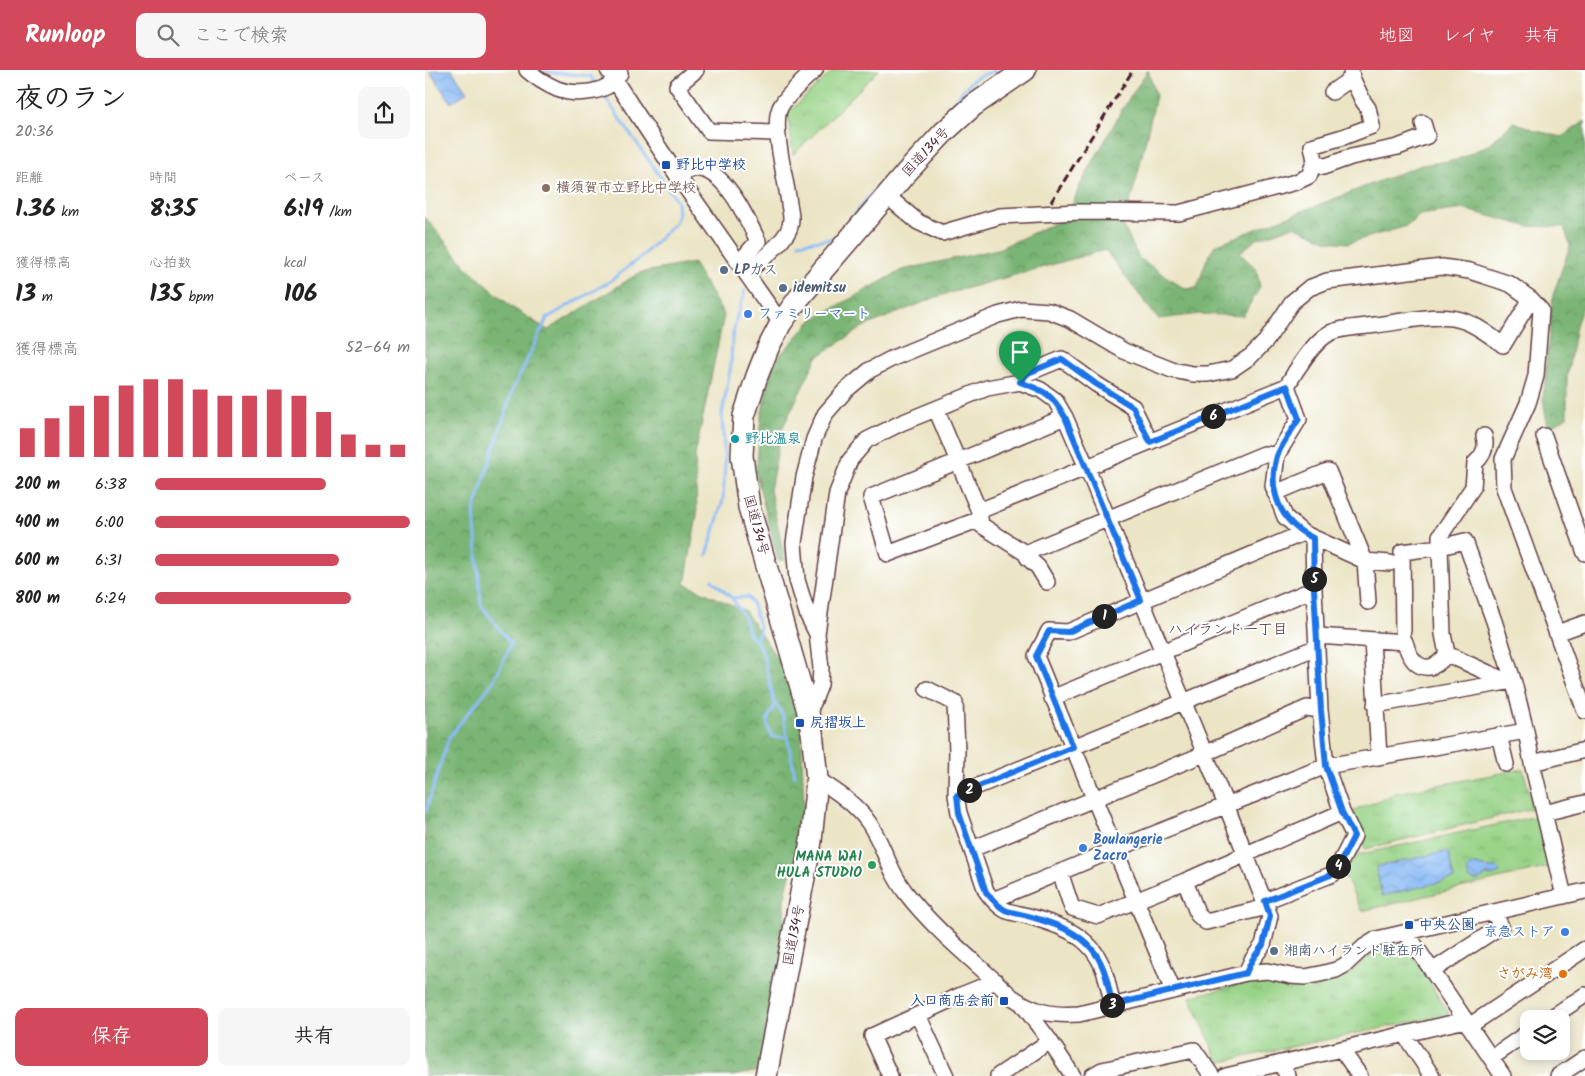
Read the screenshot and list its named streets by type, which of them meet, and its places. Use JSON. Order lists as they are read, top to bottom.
{
  "streets": {
    "highway": ["国道134号"]
  },
  "districts": ["ハイランド一丁目"],
  "places": {
    "transit": [
      "野比中学校",
      "尻摺坂上",
      "中央公園",
      "入口商店会前"
    ],
    "other": [
      "横須賀市立野比中学校",
      "LPガス",
      "idemitsu",
      "ファミリーマート",
      "野比温泉",
      "Boulangerie Zacro",
      "MANA WAI HULA STUDIO",
      "京急ストア",
      "湘南ハイランド駐在所",
      "さがみ湾"
    ]
  },
  "page": {
    "header": "Runloop",
    "search": "ここで検索",
    "nav": ["地図", "レイヤ", "共有"],
    "heading": ["夜のラン", "20:36"],
    "stats": [
      ["距離", "1.36 km"],
      ["時間", "8:35"],
      ["ペース", "6:19 /km"],
      ["獲得標高", "13 m"],
      ["心拍数", "135 bpm"],
      ["kcal", "106"]
    ],
    "chart": ["獲得標高", "52–64 m"],
    "pins": [
      "6",
      "5",
      "1",
      "2",
      "4",
      "3"
    ],
    "list": [
      {
        "name": "200 m",
        "note": "6:38"
      },
      {
        "name": "400 m",
        "note": "6:00"
      },
      {
        "name": "600 m",
        "note": "6:31"
      },
      {
        "name": "800 m",
        "note": "6:24"
      }
    ],
    "buttons": ["保存", "共有"]
  }
}
